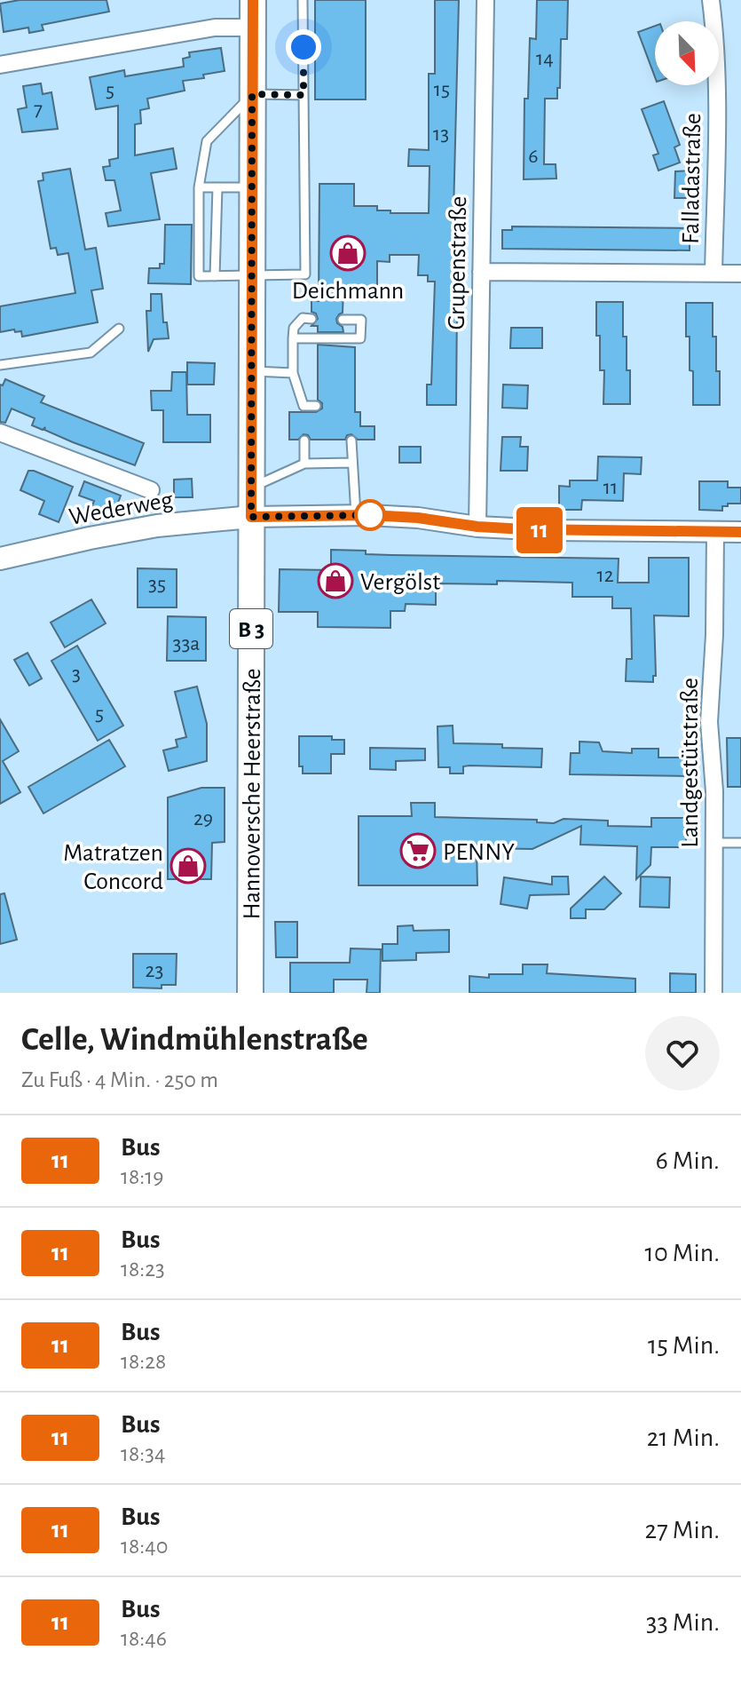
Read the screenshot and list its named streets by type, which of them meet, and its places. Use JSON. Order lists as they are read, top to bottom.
{
  "streets": {
    "main road": ["Wederweg", "B 3", "Hannoversche Heerstraße"],
    "street": ["Falladastraße", "Grupenstraße", "Landgestütstraße"]
  },
  "crossings": [
    ["Wederweg", "Hannoversche Heerstraße"]
  ],
  "places": {
    "shop": ["Deichmann", "Vergölst", "Matratzen Concord"],
    "supermarket": ["PENNY"]
  },
  "lines": ["bus line 11"],
  "house_numbers": [
    "14",
    "15",
    "5",
    "7",
    "13",
    "6",
    "11",
    "12",
    "35",
    "33a",
    "3",
    "5",
    "29",
    "23"
  ],
  "north": "bottom right",
  "page": {
    "on_map": "11",
    "heading": ["Celle, Windmühlenstraße", "Zu Fuß · 4 Min. · 250 m"],
    "list": [
      {
        "mark": "11",
        "name": "Bus",
        "note": "18:19",
        "value": "6 Min."
      },
      {
        "mark": "11",
        "name": "Bus",
        "note": "18:23",
        "value": "10 Min."
      },
      {
        "mark": "11",
        "name": "Bus",
        "note": "18:28",
        "value": "15 Min."
      },
      {
        "mark": "11",
        "name": "Bus",
        "note": "18:34",
        "value": "21 Min."
      },
      {
        "mark": "11",
        "name": "Bus",
        "note": "18:40",
        "value": "27 Min."
      },
      {
        "mark": "11",
        "name": "Bus",
        "note": "18:46",
        "value": "33 Min."
      }
    ]
  }
}
